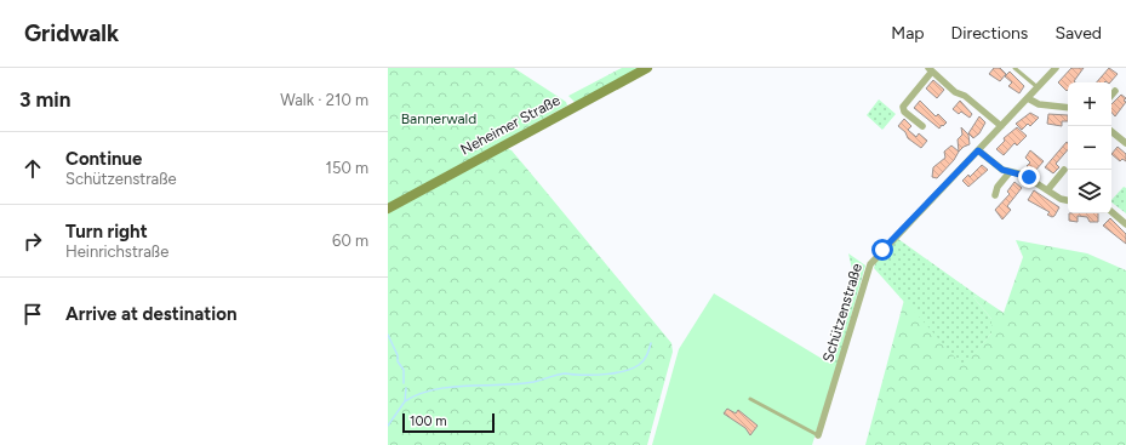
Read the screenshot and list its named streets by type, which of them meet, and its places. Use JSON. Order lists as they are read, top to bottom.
{
  "streets": {
    "main road": ["Neheimer Straße"],
    "street": ["Schützenstraße"]
  },
  "parks": ["Bannerwald"],
  "scale_bar": "100 m",
  "page": {
    "header": "Gridwalk",
    "nav": ["Map", "Directions", "Saved"],
    "heading": ["3 min", "Walk · 210 m"],
    "map_buttons": ["+", "−"],
    "list": [
      ["Continue", "Schützenstraße", "150 m"],
      ["Turn right", "Heinrichstraße", "60 m"],
      "Arrive at destination"
    ],
    "scale": "100 m"
  }
}
